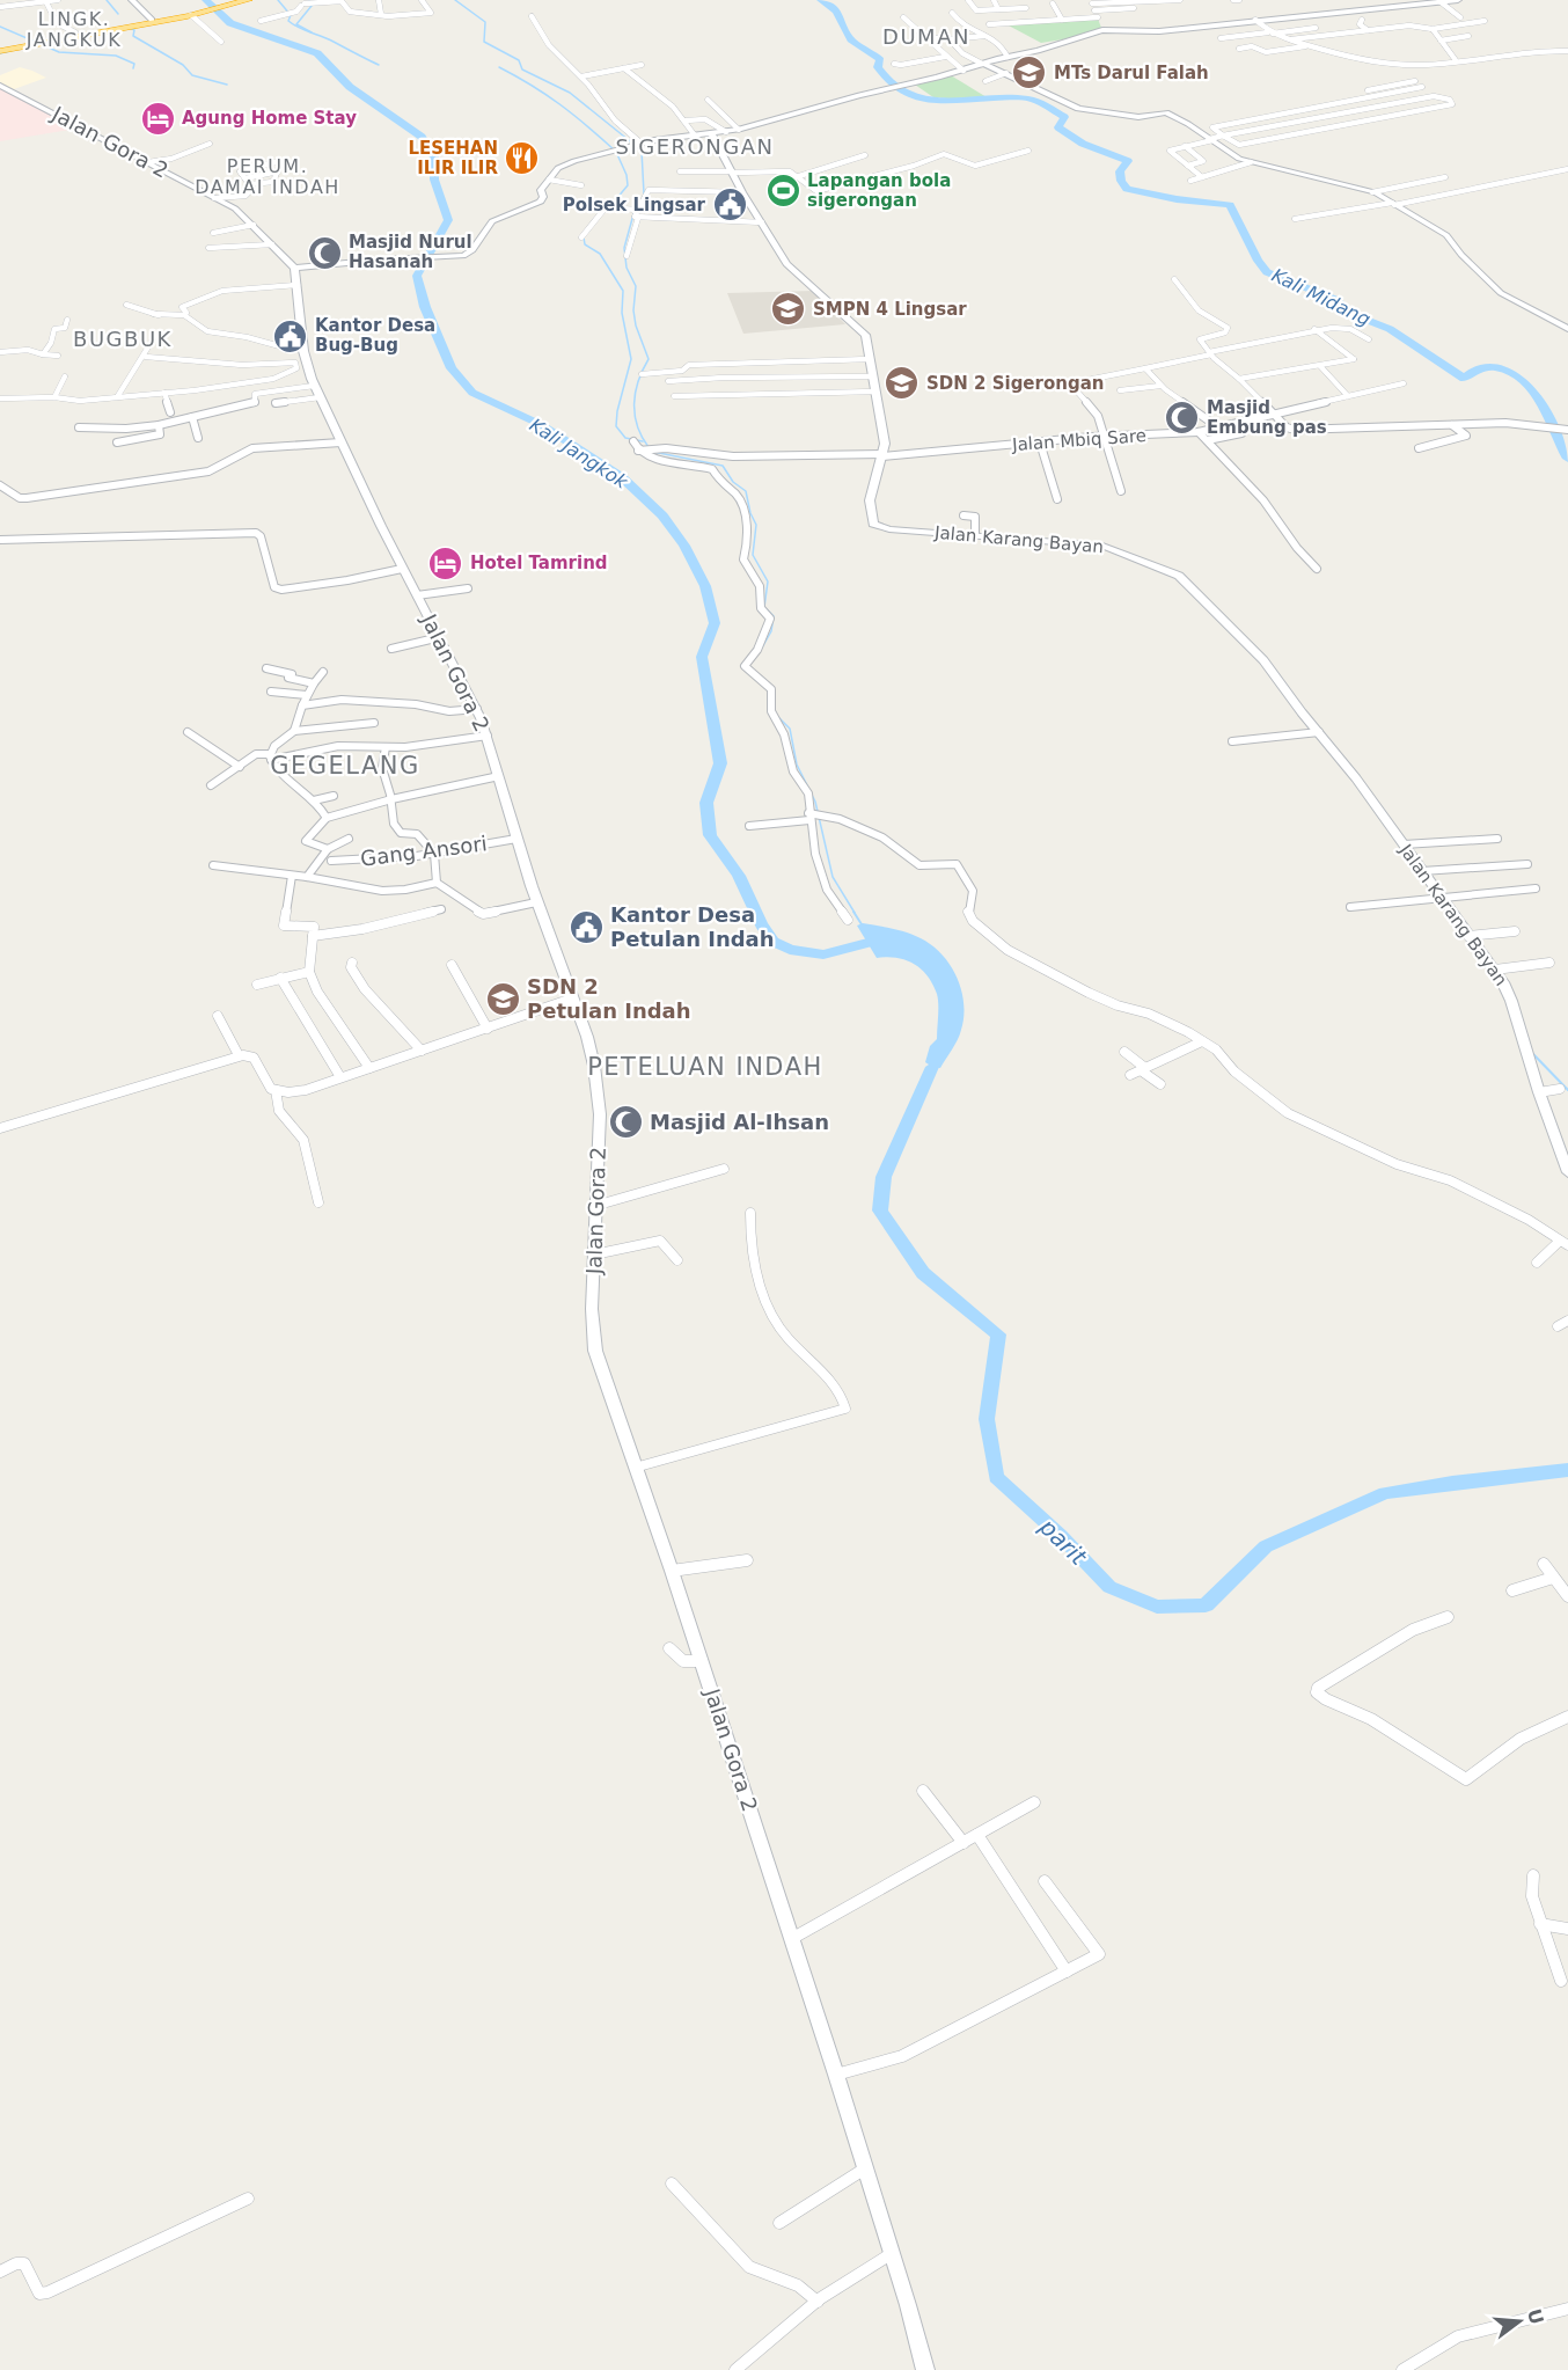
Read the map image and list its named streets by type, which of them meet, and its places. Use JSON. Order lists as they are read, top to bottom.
{
  "streets": {
    "street": [
      "Jalan Gora 2",
      "Jalan Mbiq Sare",
      "Jalan Karang Bayan",
      "Gang Ansori"
    ]
  },
  "crossings": [
    ["Jalan Gora 2", "Gang Ansori"],
    ["Jalan Mbiq Sare", "Jalan Karang Bayan"]
  ],
  "districts": [
    "LINGK. JANGKUK",
    "DUMAN",
    "SIGERONGAN",
    "PERUM. DAMAI INDAH",
    "BUGBUK",
    "GEGELANG",
    "PETELUAN INDAH"
  ],
  "water": ["Kali Midang", "Kali Jangkok", "parit"],
  "places": {
    "school or university": [
      "MTs Darul Falah",
      "SMPN 4 Lingsar",
      "SDN 2 Sigerongan",
      "SDN 2 Petulan Indah"
    ],
    "hotel": ["Agung Home Stay", "Hotel Tamrind"],
    "restaurant": ["LESEHAN ILIR ILIR"],
    "sports": ["Lapangan bola sigerongan"],
    "public building": ["Polsek Lingsar", "Kantor Desa Bug-Bug", "Kantor Desa Petulan Indah"],
    "mosque": ["Masjid Nurul Hasanah", "Masjid Embung pas", "Masjid Al-Ihsan"]
  },
  "north": "right"
}
